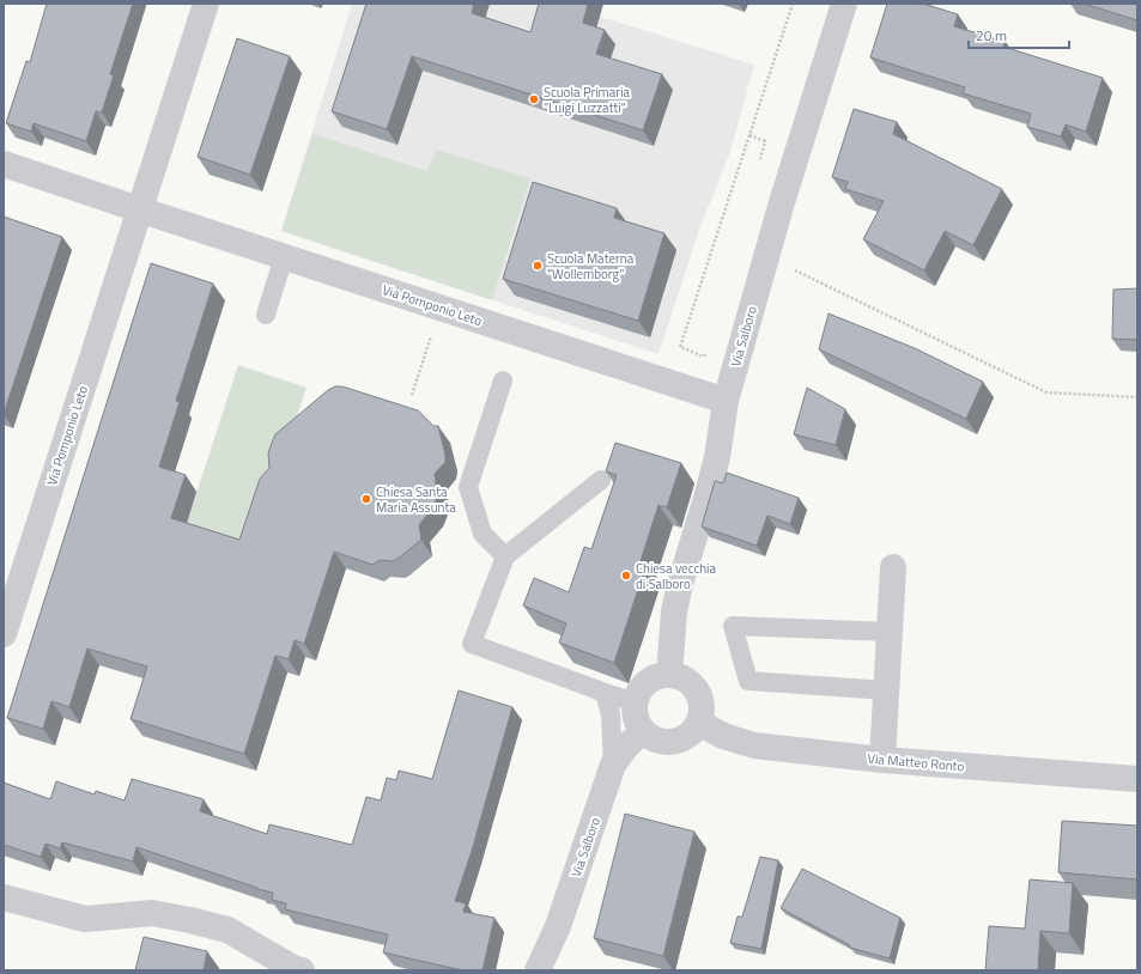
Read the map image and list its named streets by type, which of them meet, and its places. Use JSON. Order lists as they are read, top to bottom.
{
  "streets": {
    "street": ["Via Pomponio Leto", "Via Salboro", "Via Matteo Ronto"]
  },
  "crossings": [
    ["Via Pomponio Leto", "Via Salboro"],
    ["Via Salboro", "Via Matteo Ronto"]
  ],
  "places": [
    "Scuola Primaria \"Luigi Luzzatti\"",
    "Scuola Materna \"Wollemborg\"",
    "Chiesa Santa Maria Assunta",
    "Chiesa vecchia di Salboro"
  ],
  "scale_bar": "20 m"
}
